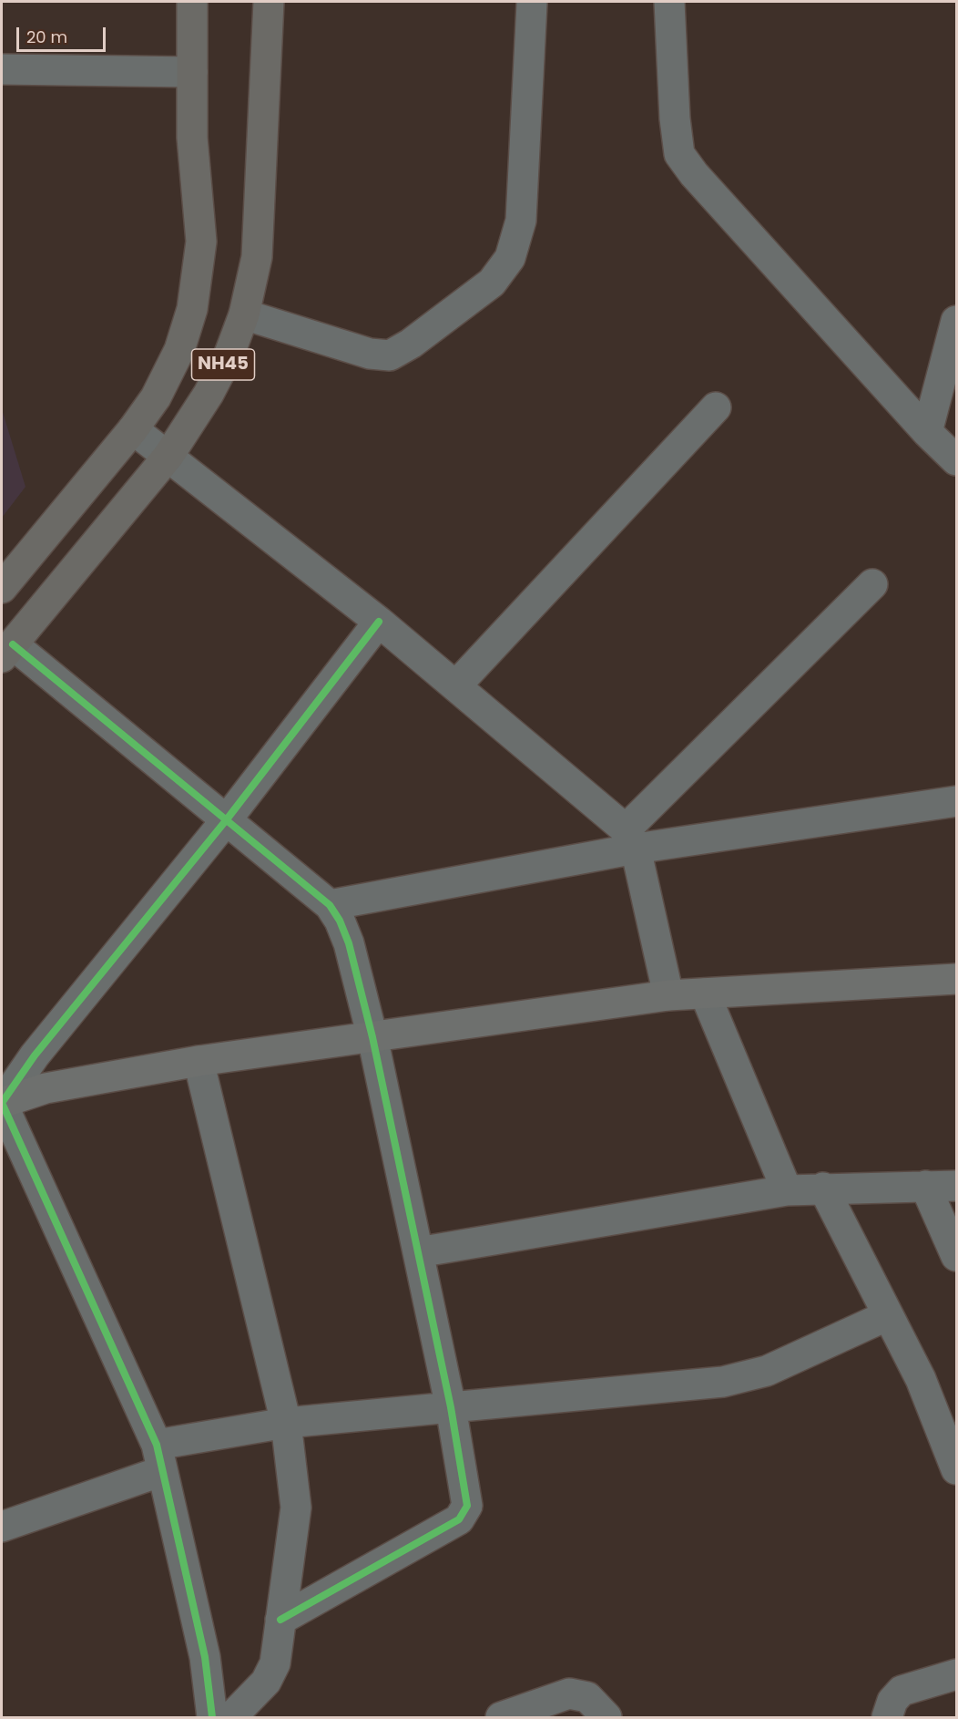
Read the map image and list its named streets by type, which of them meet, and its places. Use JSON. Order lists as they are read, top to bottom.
{
  "streets": {
    "highway": ["NH45"]
  },
  "scale_bar": "20 m"
}
